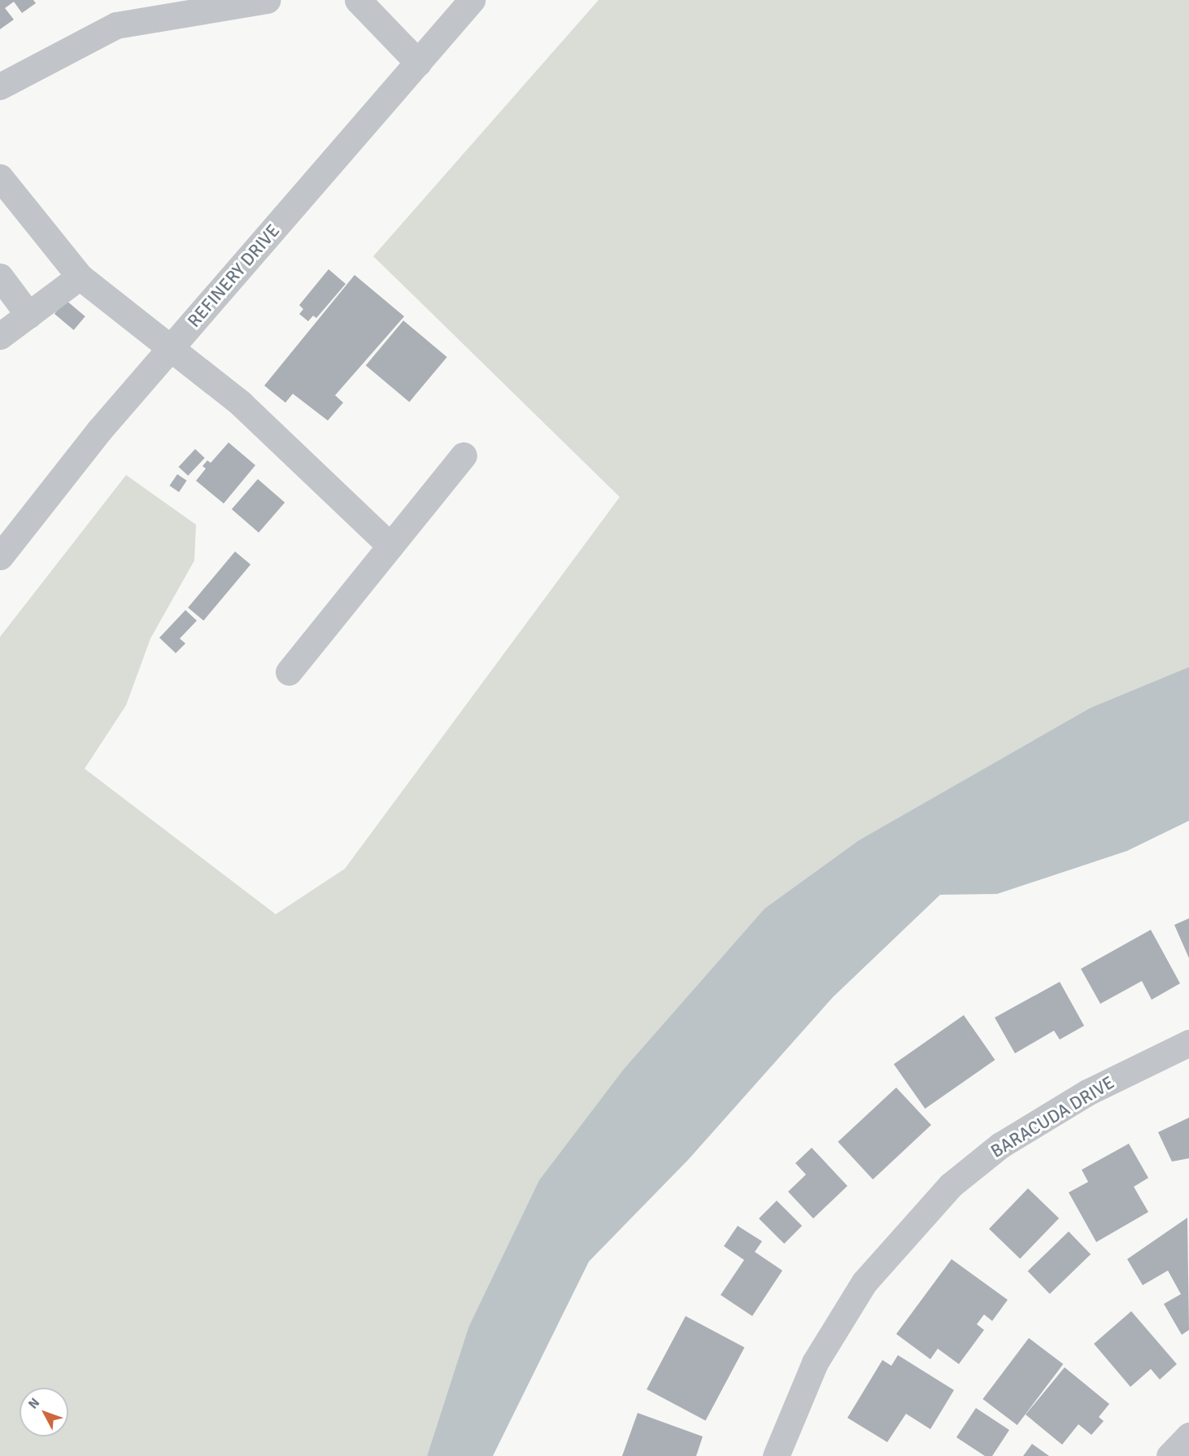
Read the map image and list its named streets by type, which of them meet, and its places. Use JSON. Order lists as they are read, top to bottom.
{
  "streets": {
    "street": ["REFINERY DRIVE", "BARACUDA DRIVE"]
  },
  "north": "top left"
}
